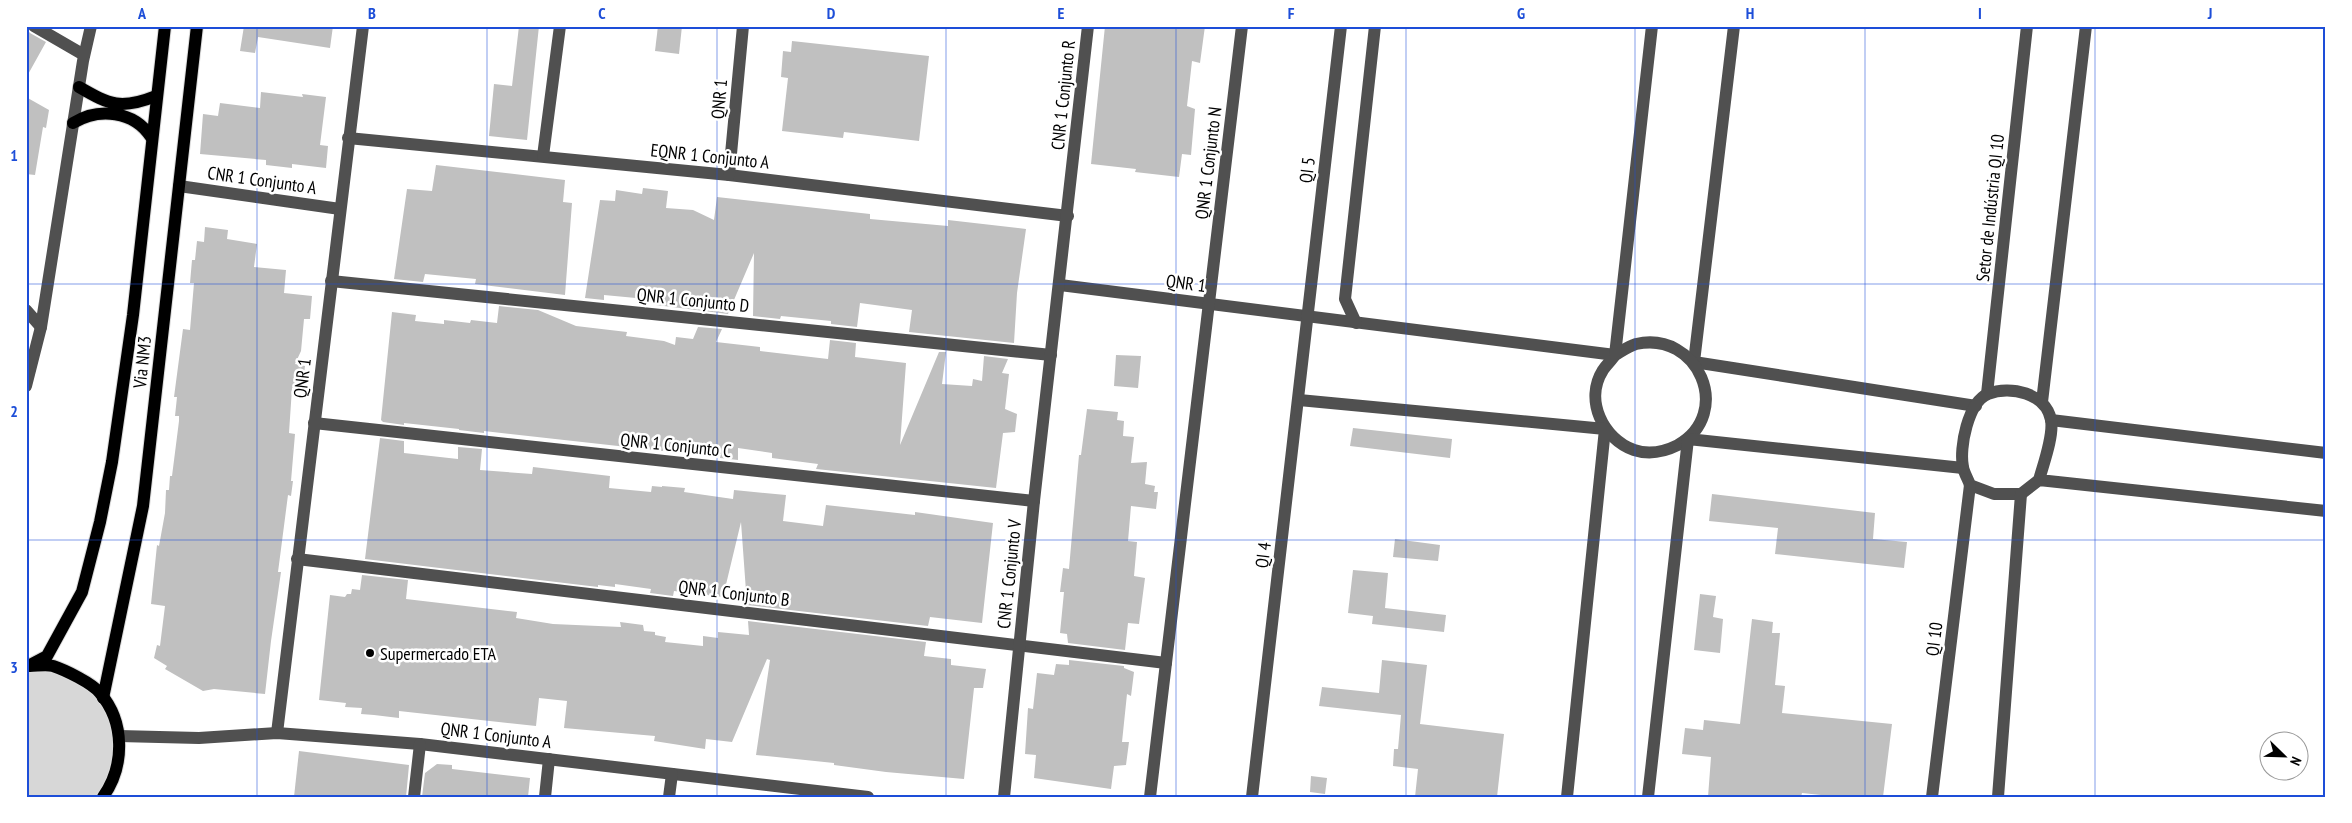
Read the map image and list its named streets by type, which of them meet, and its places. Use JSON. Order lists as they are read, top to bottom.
{
  "streets": {
    "main road": ["Via NM3"],
    "street": [
      "CNR 1 Conjunto R",
      "QNR 1",
      "EQNR 1 Conjunto A",
      "QNR 1 Conjunto N",
      "QI 5",
      "CNR 1 Conjunto A",
      "Setor de Indústria QI 10",
      "QNR 1 Conjunto D",
      "QNR 1 Conjunto C",
      "QI 4",
      "CNR 1 Conjunto V",
      "QNR 1 Conjunto B",
      "QI 10",
      "QNR 1 Conjunto A"
    ]
  },
  "crossings": [
    ["CNR 1 Conjunto R", "EQNR 1 Conjunto A"],
    ["QNR 1", "EQNR 1 Conjunto A"],
    ["QNR 1", "QNR 1 Conjunto N"],
    ["QNR 1", "QI 5"],
    ["QNR 1", "CNR 1 Conjunto A"],
    ["QNR 1", "QNR 1 Conjunto D"],
    ["QNR 1", "QNR 1 Conjunto C"],
    ["QNR 1", "QI 4"],
    ["QNR 1", "QNR 1 Conjunto B"],
    ["QNR 1", "QNR 1 Conjunto A"],
    ["QNR 1 Conjunto N", "QNR 1 Conjunto B"],
    ["QI 5", "QI 4"],
    ["CNR 1 Conjunto A", "Via NM3"],
    ["Setor de Indústria QI 10", "QI 10"],
    ["QNR 1 Conjunto D", "CNR 1 Conjunto V"],
    ["QNR 1 Conjunto C", "CNR 1 Conjunto V"],
    ["CNR 1 Conjunto V", "QNR 1 Conjunto B"]
  ],
  "places": ["Supermercado ETA"],
  "north": "bottom right",
  "grid": {
    "columns": [
      "A",
      "B",
      "C",
      "D",
      "E",
      "F",
      "G",
      "H",
      "I",
      "J"
    ],
    "rows": ["1", "2", "3"]
  }
}
